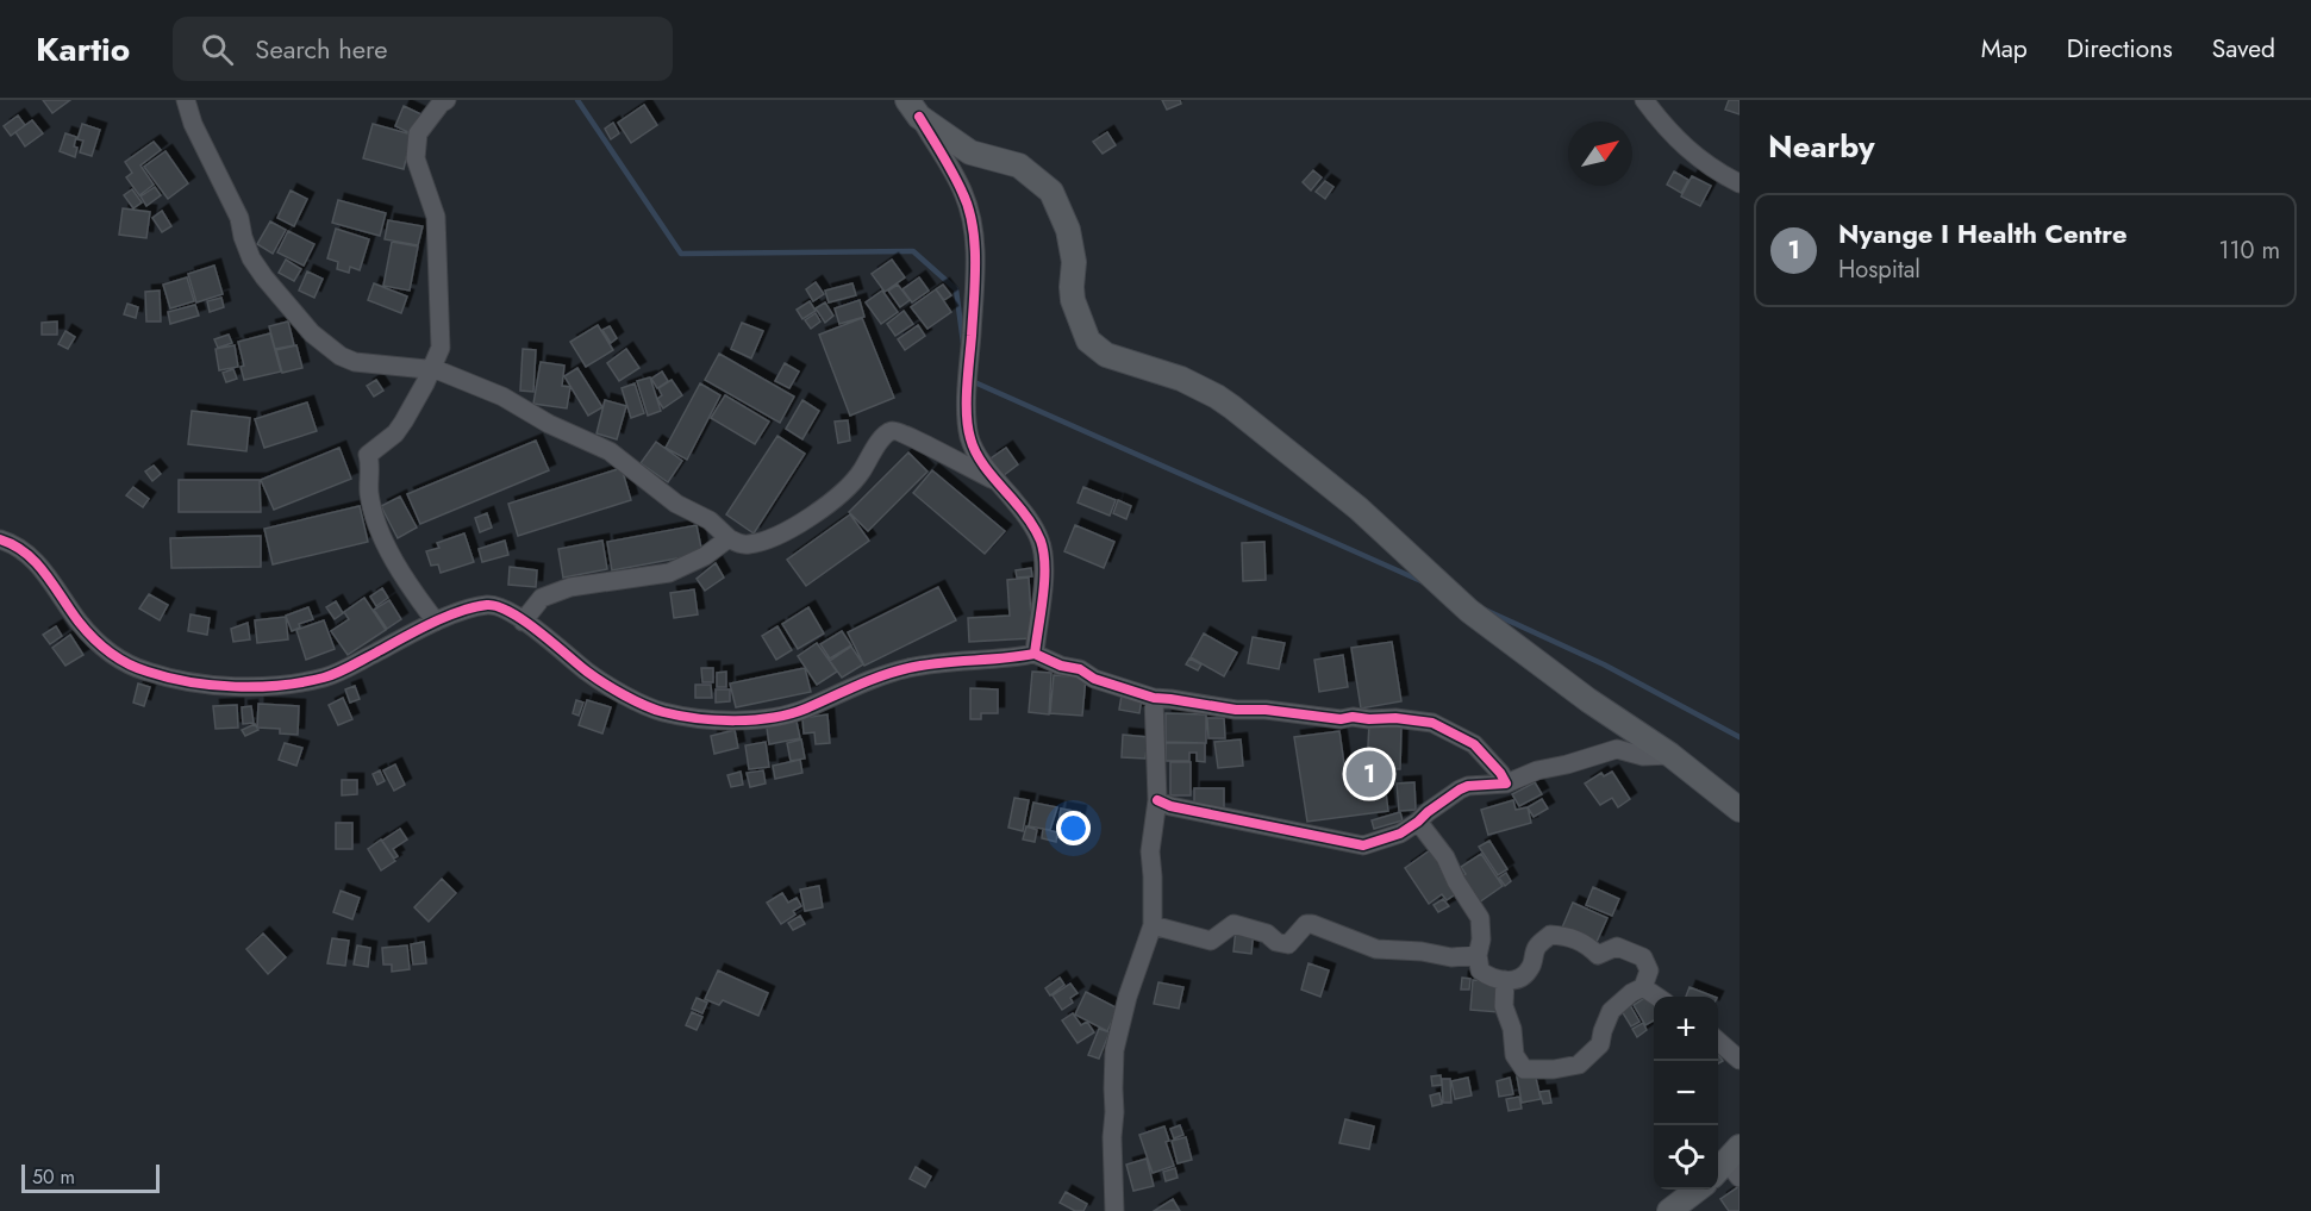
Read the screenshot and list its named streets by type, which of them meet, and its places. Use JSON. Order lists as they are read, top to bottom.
{
  "scale_bar": "50 m",
  "north": "top right",
  "page": {
    "header": "Kartio",
    "search": "Search here",
    "nav": ["Map", "Directions", "Saved"],
    "heading": "Nearby",
    "list": [
      {
        "mark": "1",
        "name": "Nyange I Health Centre",
        "note": "Hospital",
        "value": "110 m"
      }
    ],
    "pins": "1",
    "map_buttons": ["+", "−"],
    "scale": "50 m"
  }
}
